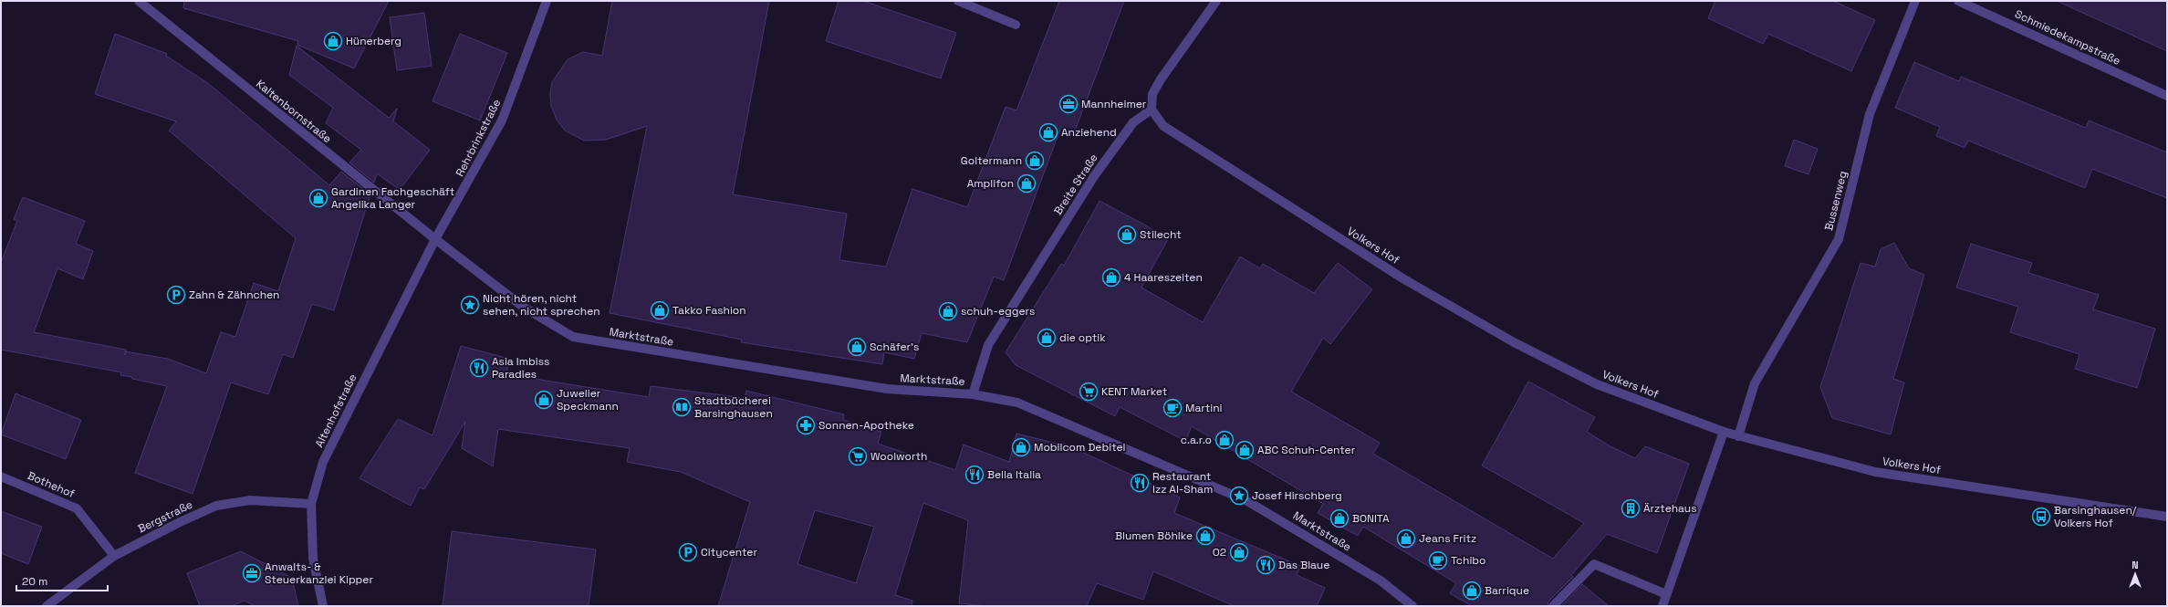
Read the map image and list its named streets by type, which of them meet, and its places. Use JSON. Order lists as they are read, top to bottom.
{
  "streets": {
    "street": [
      "Schmiedekampstraße",
      "Kaltenbornstraße",
      "Rehrbrinkstraße",
      "Breite Straße",
      "Bussenweg",
      "Volkers Hof",
      "Marktstraße",
      "Altenhofstraße",
      "Bothehof",
      "Bergstraße"
    ]
  },
  "crossings": [
    ["Kaltenbornstraße", "Rehrbrinkstraße"],
    ["Kaltenbornstraße", "Marktstraße"],
    ["Kaltenbornstraße", "Altenhofstraße"],
    ["Rehrbrinkstraße", "Marktstraße"],
    ["Rehrbrinkstraße", "Altenhofstraße"],
    ["Breite Straße", "Volkers Hof"],
    ["Breite Straße", "Marktstraße"],
    ["Bussenweg", "Volkers Hof"],
    ["Marktstraße", "Altenhofstraße"],
    ["Altenhofstraße", "Bergstraße"],
    ["Bothehof", "Bergstraße"]
  ],
  "places": {
    "shop": [
      "Hünerberg",
      "Anziehend",
      "Goltermann",
      "Amplifon",
      "Gardinen Fachgeschäft Angelika Langer",
      "Stilecht",
      "4 Haareszeiten",
      "Takko Fashion",
      "schuh-eggers",
      "die optik",
      "Schäfer's",
      "Juwelier Speckmann",
      "c.a.r.o",
      "Mobilcom Debitel",
      "ABC Schuh-Center",
      "BONITA",
      "Blumen Böhlke",
      "Jeans Fritz",
      "O2",
      "Barrique"
    ],
    "office": ["Mannheimer", "Anwalts- & Steuerkanzlei Kipper"],
    "parking": ["Zahn & Zähnchen", "Citycenter"],
    "place": ["Nicht hören, nicht sehen, nicht sprechen", "Josef Hirschberg"],
    "restaurant": [
      "Asia Imbiss Paradies",
      "Bella Italia",
      "Restaurant Izz Al-Sham",
      "Das Blaue"
    ],
    "supermarket": ["KENT Market", "Woolworth"],
    "library": ["Stadtbücherei Barsinghausen"],
    "cafe": ["Martini", "Tchibo"],
    "pharmacy": ["Sonnen-Apotheke"],
    "building": ["Ärztehaus"],
    "bus stop": ["Barsinghausen/ Volkers Hof"]
  },
  "scale_bar": "20 m",
  "north": "top"
}
